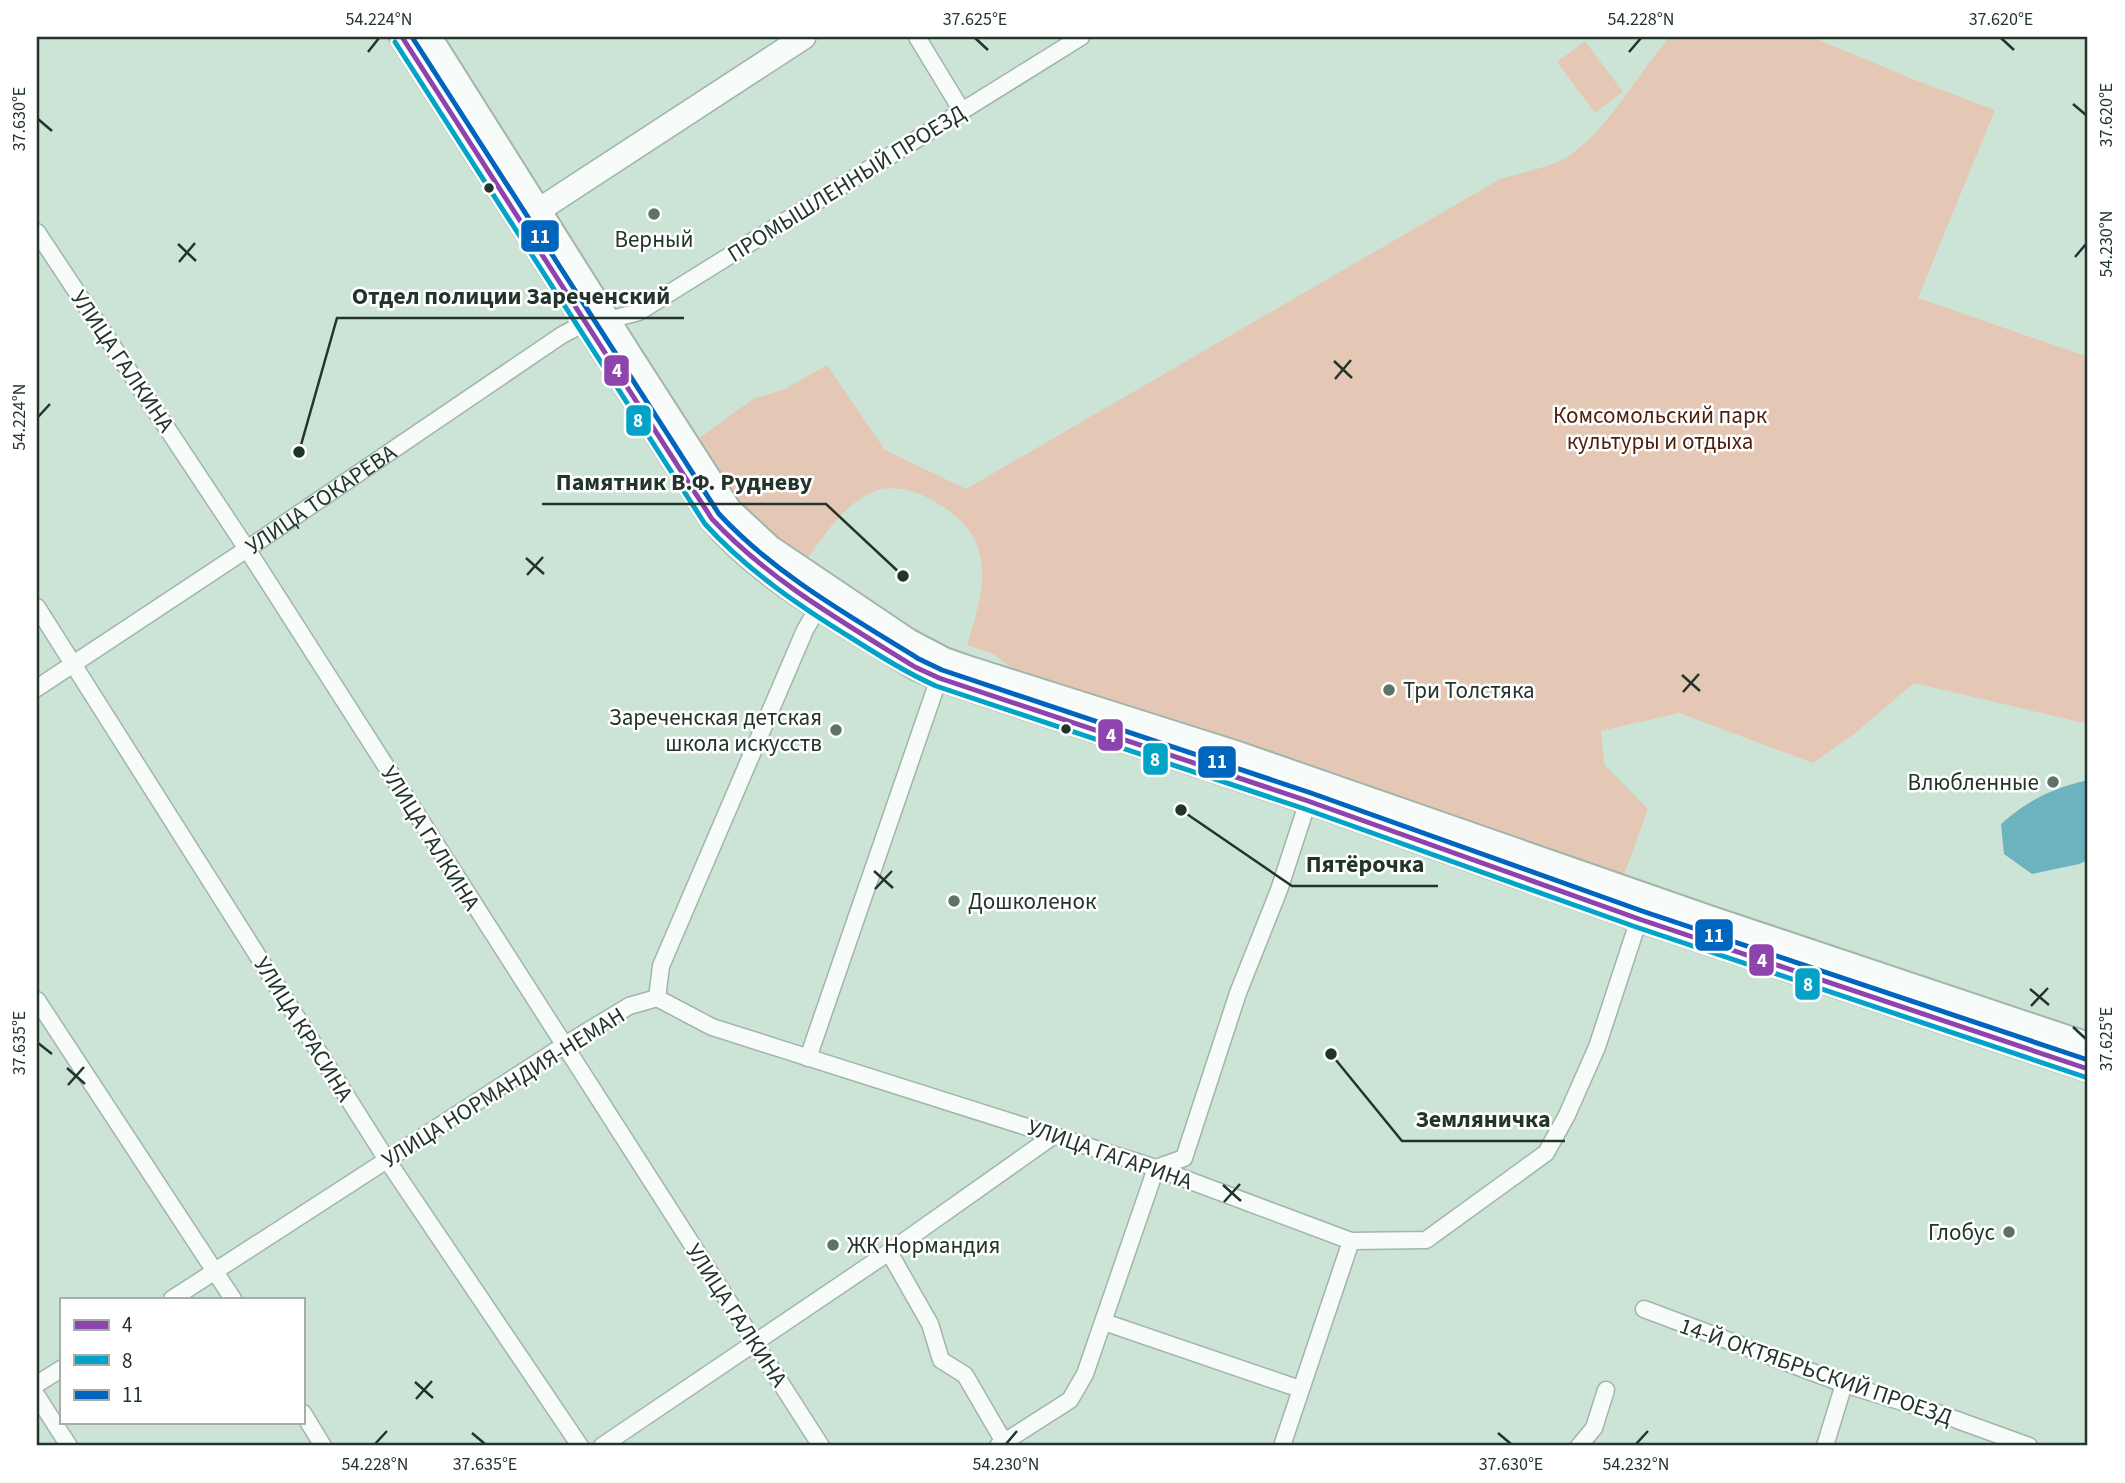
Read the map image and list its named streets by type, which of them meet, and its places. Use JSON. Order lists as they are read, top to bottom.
{
  "streets": {
    "street": [
      "ПРОМЫШЛЕННЫЙ ПРОЕЗД",
      "УЛИЦА ГАЛКИНА",
      "УЛИЦА ТОКАРЕВА",
      "УЛИЦА КРАСИНА",
      "УЛИЦА НОРМАНДИЯ-НЕМАН",
      "УЛИЦА ГАГАРИНА",
      "14-Й ОКТЯБРЬСКИЙ ПРОЕЗД"
    ]
  },
  "crossings": [
    ["ПРОМЫШЛЕННЫЙ ПРОЕЗД", "УЛИЦА ТОКАРЕВА"],
    ["УЛИЦА ГАЛКИНА", "УЛИЦА ТОКАРЕВА"],
    ["УЛИЦА ГАЛКИНА", "УЛИЦА НОРМАНДИЯ-НЕМАН"],
    ["УЛИЦА ТОКАРЕВА", "УЛИЦА КРАСИНА"],
    ["УЛИЦА КРАСИНА", "УЛИЦА НОРМАНДИЯ-НЕМАН"],
    ["УЛИЦА НОРМАНДИЯ-НЕМАН", "УЛИЦА ГАГАРИНА"]
  ],
  "parks": ["Комсомольский парк культуры и отдыха"],
  "places": [
    "Верный",
    "Отдел полиции Зареченский",
    "Памятник В.Ф. Рудневу",
    "Три Толстяка",
    "Зареченская детская школа искусств",
    "Влюбленные",
    "Пятёрочка",
    "Дошколенок",
    "Земляничка",
    "Глобус",
    "ЖК Нормандия"
  ],
  "lines": ["transit line 4", "transit line 11", "transit line 8"],
  "legend": ["4", "8", "11"],
  "coordinates": [
    "54.224°N",
    "37.625°E",
    "54.228°N",
    "37.620°E",
    "37.630°E",
    "54.230°N",
    "37.635°E",
    "54.232°N"
  ]
}
